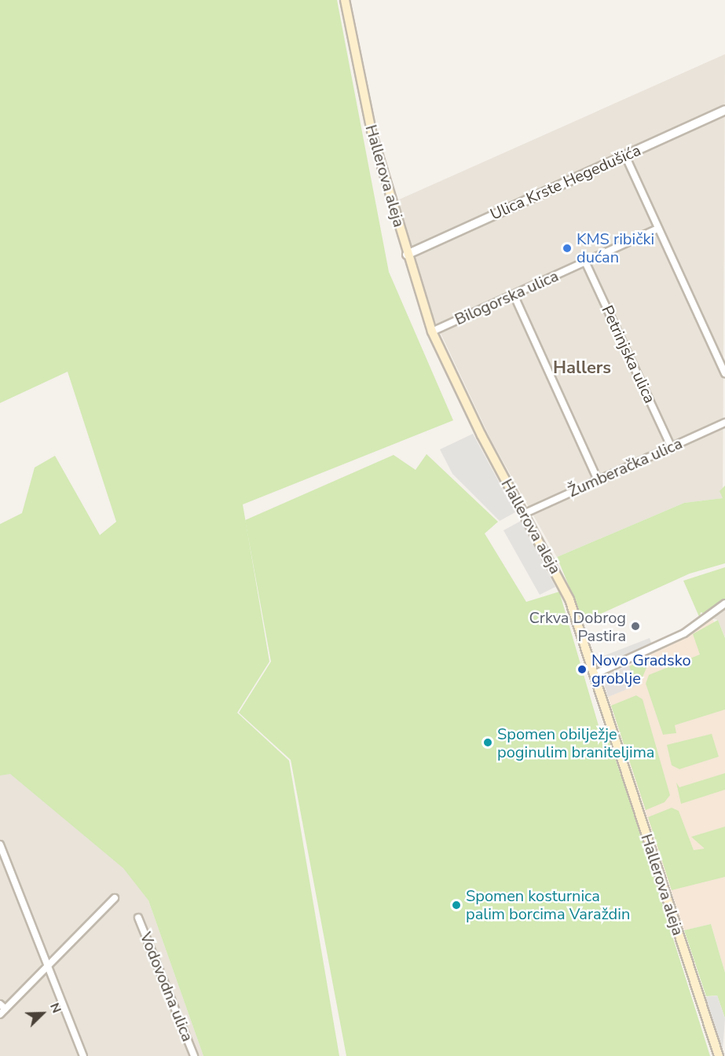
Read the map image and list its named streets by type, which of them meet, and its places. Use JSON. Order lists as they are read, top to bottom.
{
  "streets": {
    "main road": ["Hallerova aleja"],
    "street": [
      "Ulica Krste Hegedušića",
      "Bilogorska ulica",
      "Petrinjska ulica",
      "Žumberačka ulica",
      "Vodovodna ulica"
    ]
  },
  "crossings": [
    ["Hallerova aleja", "Ulica Krste Hegedušića"],
    ["Hallerova aleja", "Bilogorska ulica"],
    ["Hallerova aleja", "Žumberačka ulica"],
    ["Bilogorska ulica", "Petrinjska ulica"],
    ["Petrinjska ulica", "Žumberačka ulica"]
  ],
  "districts": ["Hallers"],
  "places": [
    "KMS ribički dućan",
    "Crkva Dobrog Pastira",
    "Novo Gradsko groblje",
    "Spomen obilježje poginulim braniteljima",
    "Spomen kosturnica palim borcima Varaždin"
  ],
  "north": "top right"
}
